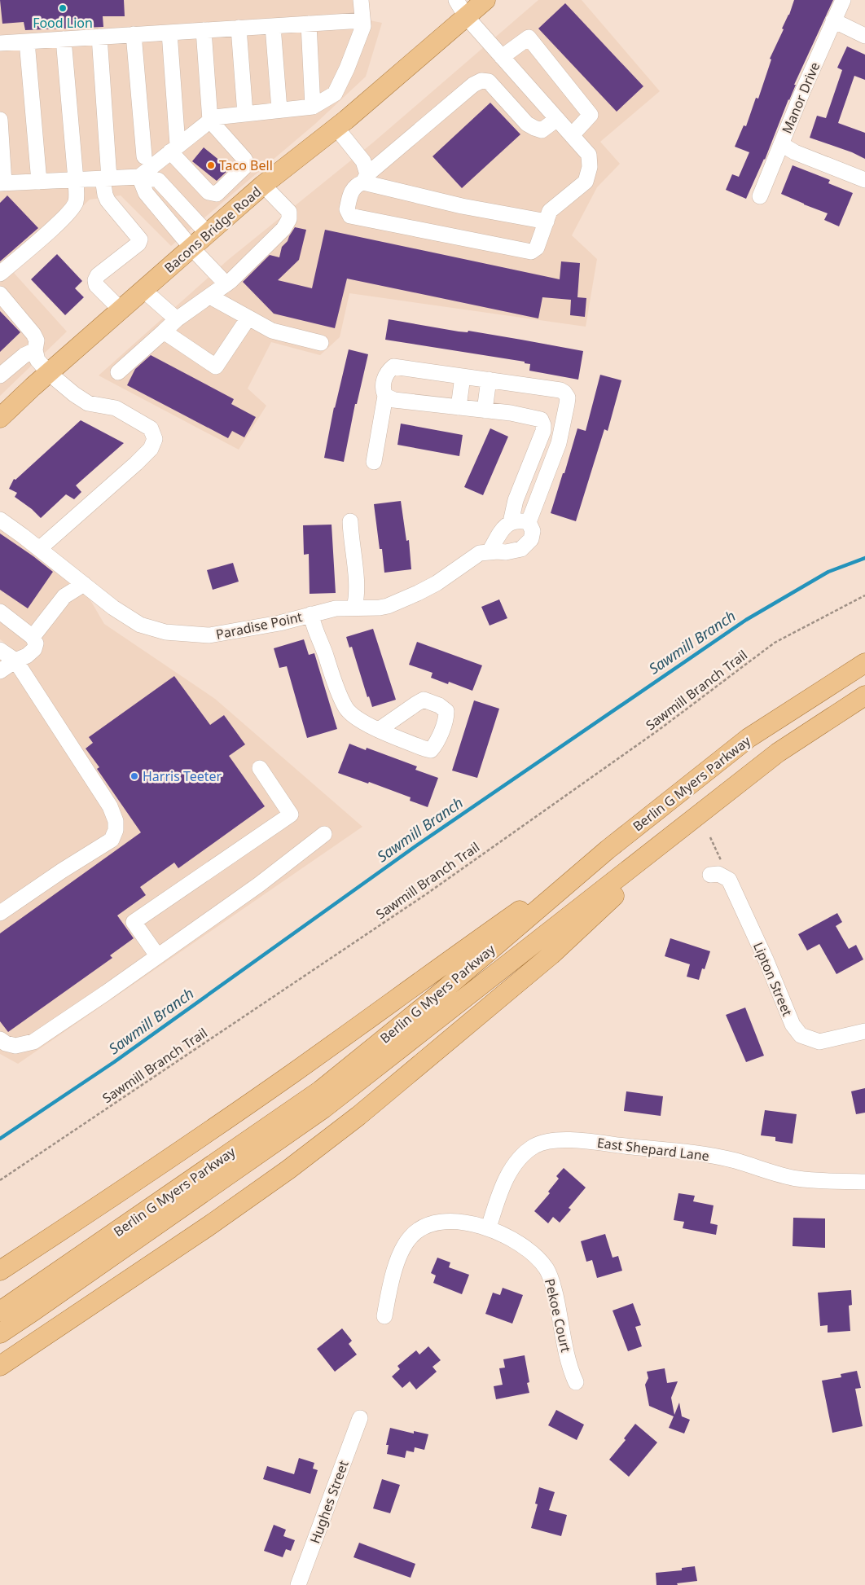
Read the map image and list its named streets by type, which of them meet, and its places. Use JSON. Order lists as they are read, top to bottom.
{
  "streets": {
    "main road": ["Bacons Bridge Road", "Berlin G Myers Parkway"],
    "street": [
      "Manor Drive",
      "Paradise Point",
      "Lipton Street",
      "East Shepard Lane",
      "Pekoe Court",
      "Hughes Street"
    ],
    "path": ["Sawmill Branch Trail"]
  },
  "crossings": [
    ["East Shepard Lane", "Pekoe Court"]
  ],
  "water": ["Sawmill Branch"],
  "places": ["Food Lion", "Taco Bell", "Harris Teeter"]
}
